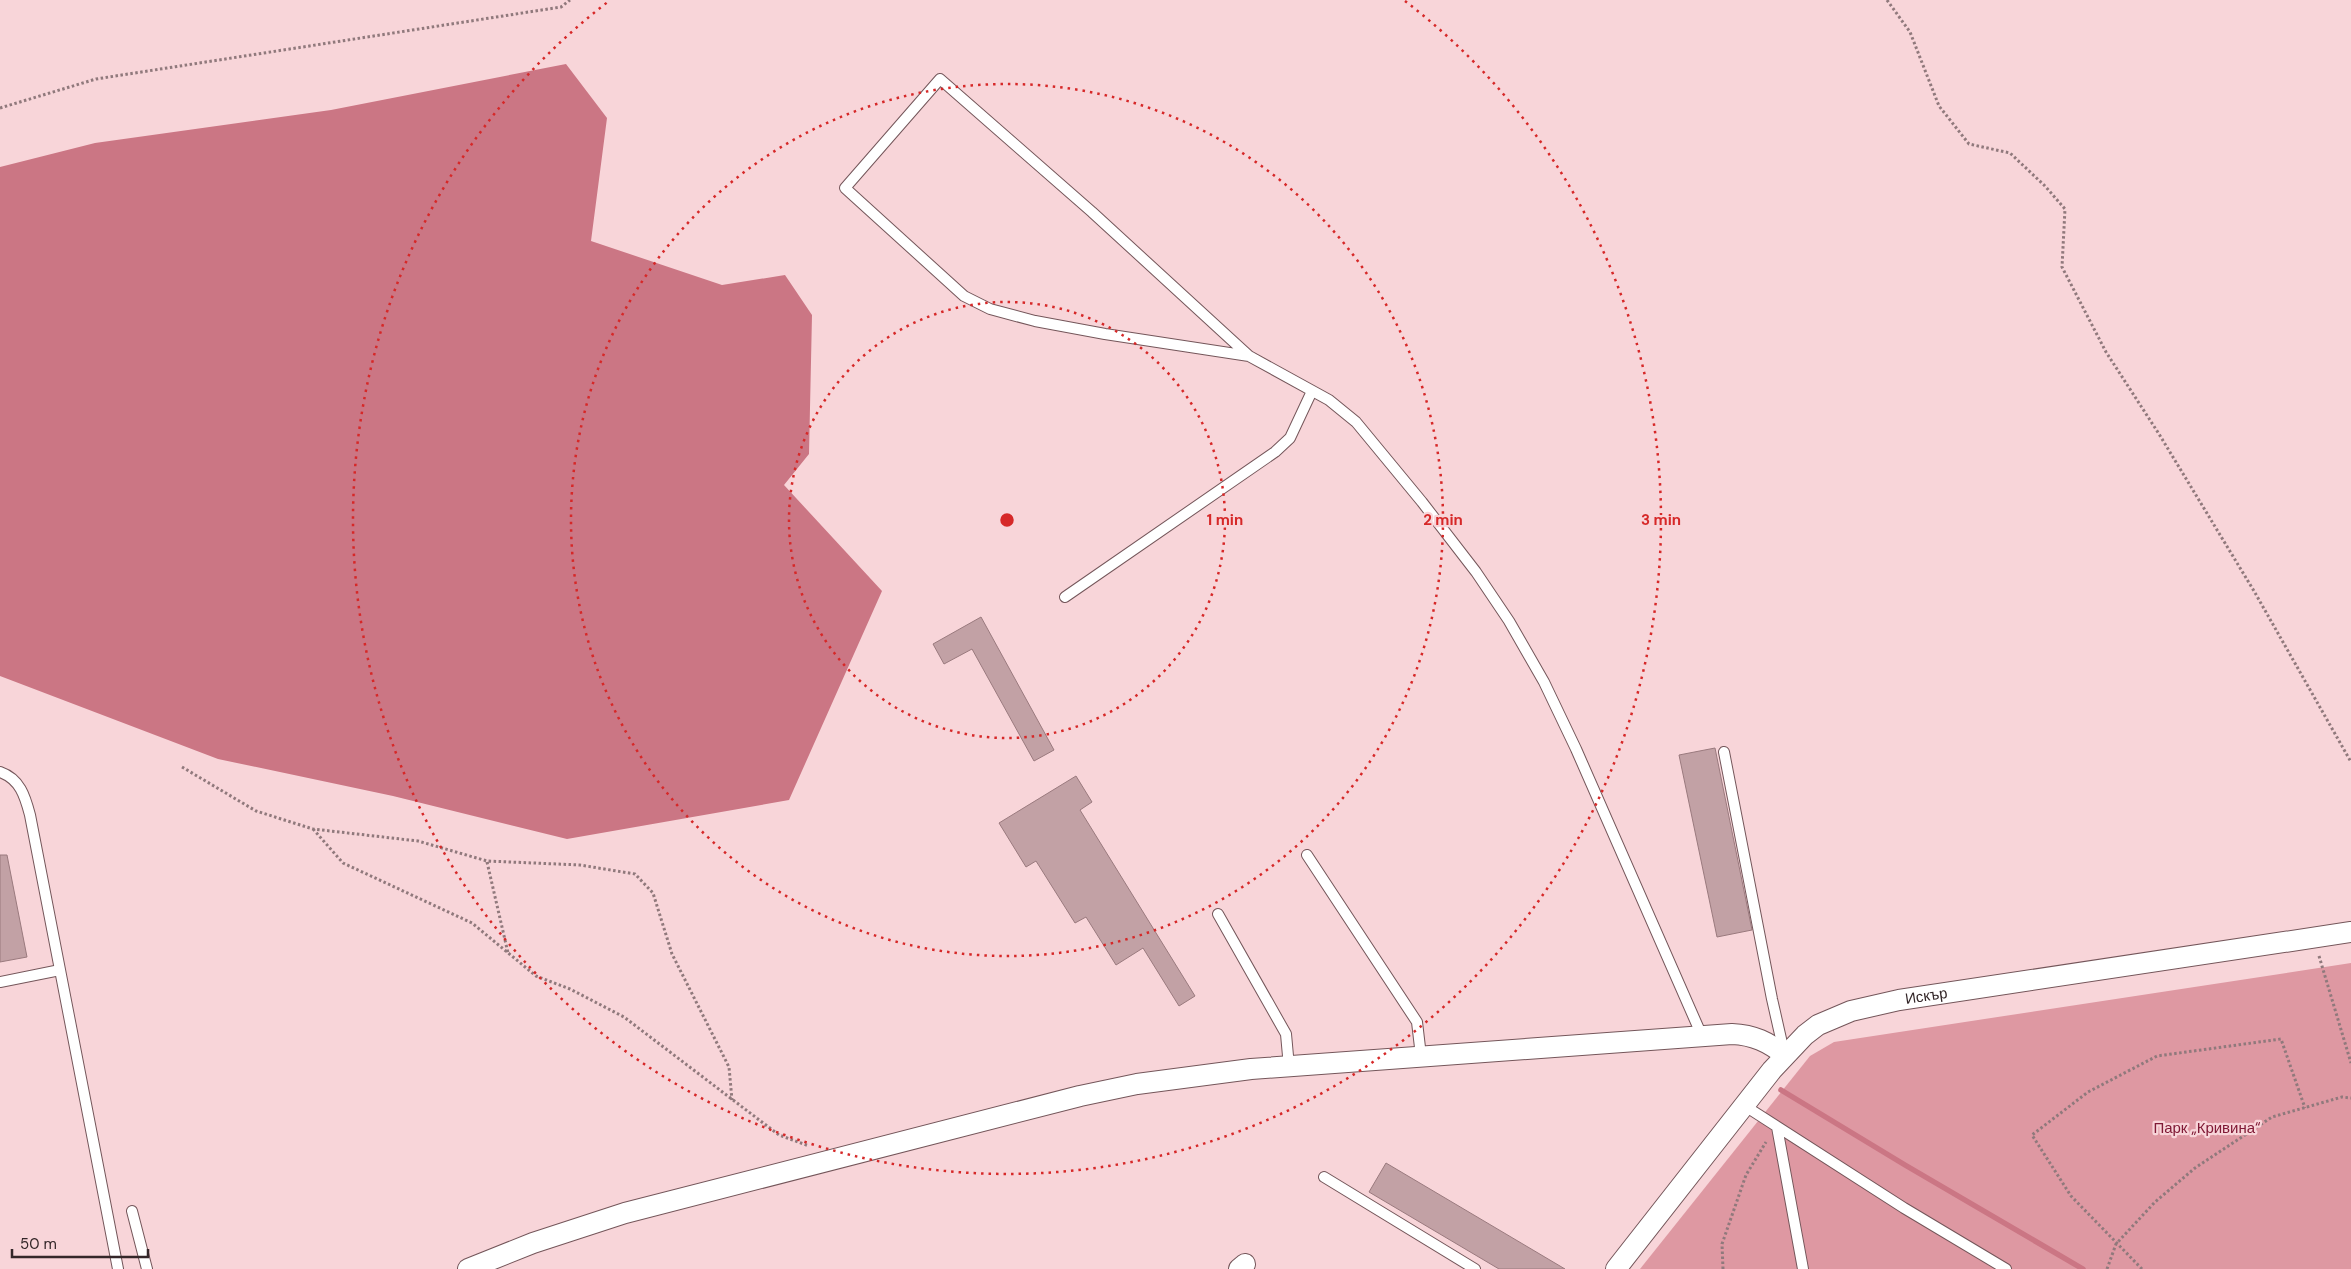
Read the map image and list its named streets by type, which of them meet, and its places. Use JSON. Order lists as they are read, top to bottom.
{
  "streets": {
    "street": ["Искър"]
  },
  "parks": ["Парк „Кривина“"],
  "scale_bar": "50 m",
  "rings": ["1 min", "2 min", "3 min"]
}
